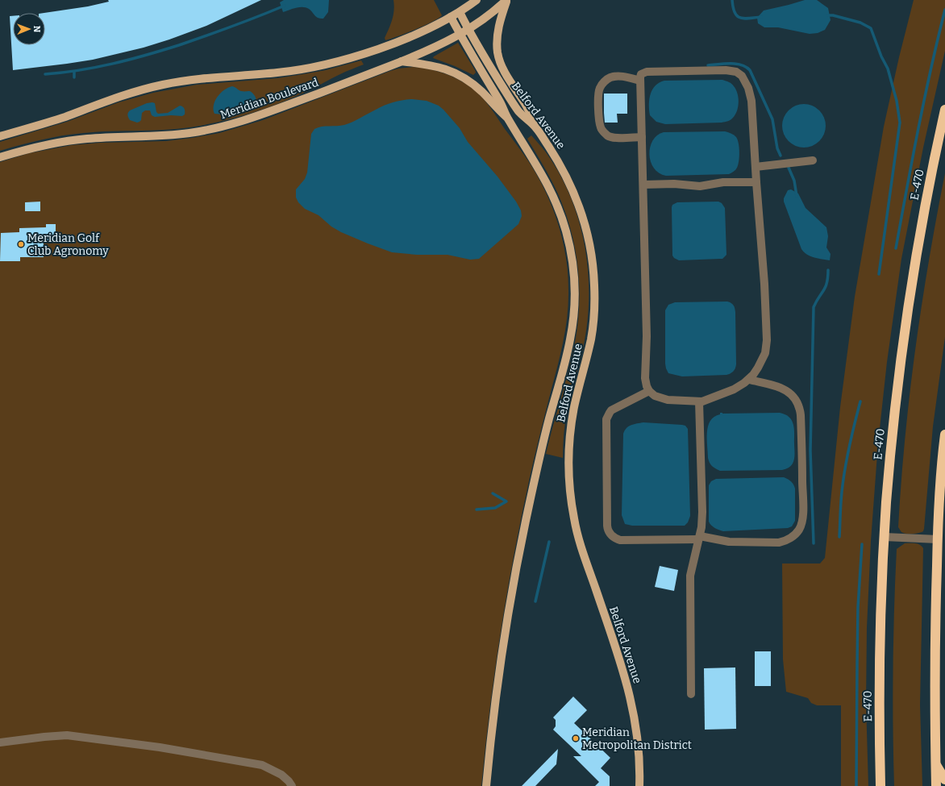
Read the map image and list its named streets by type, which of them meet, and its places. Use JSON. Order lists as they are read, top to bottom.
{
  "streets": {
    "highway": ["E-470"],
    "main road": ["Meridian Boulevard", "Belford Avenue"]
  },
  "crossings": [
    ["Meridian Boulevard", "Belford Avenue"]
  ],
  "places": ["Meridian Golf Club Agronomy", "Meridian Metropolitan District"],
  "north": "right"
}
